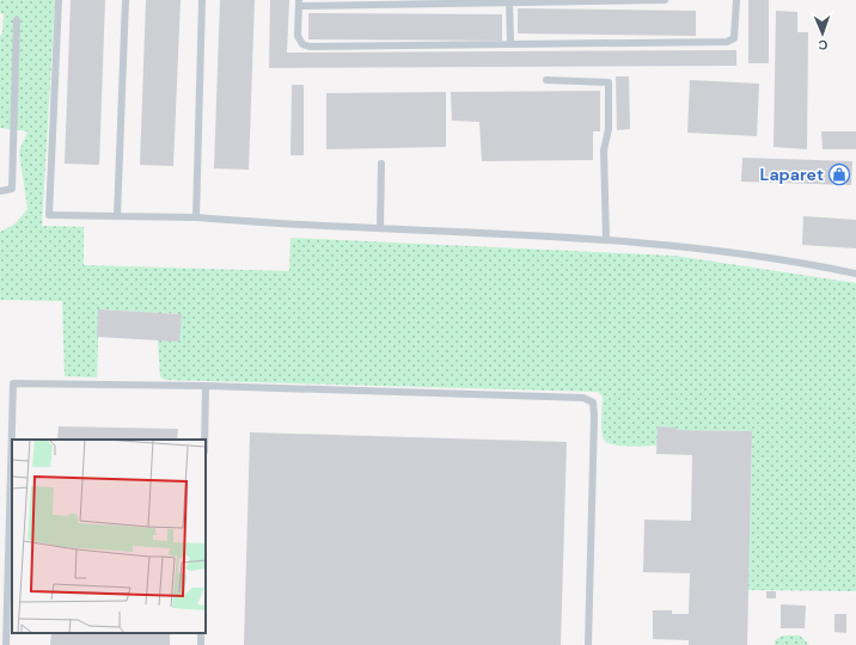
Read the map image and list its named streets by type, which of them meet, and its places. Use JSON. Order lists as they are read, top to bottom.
{
  "places": {
    "shop": ["Laparet"]
  },
  "north": "bottom"
}
